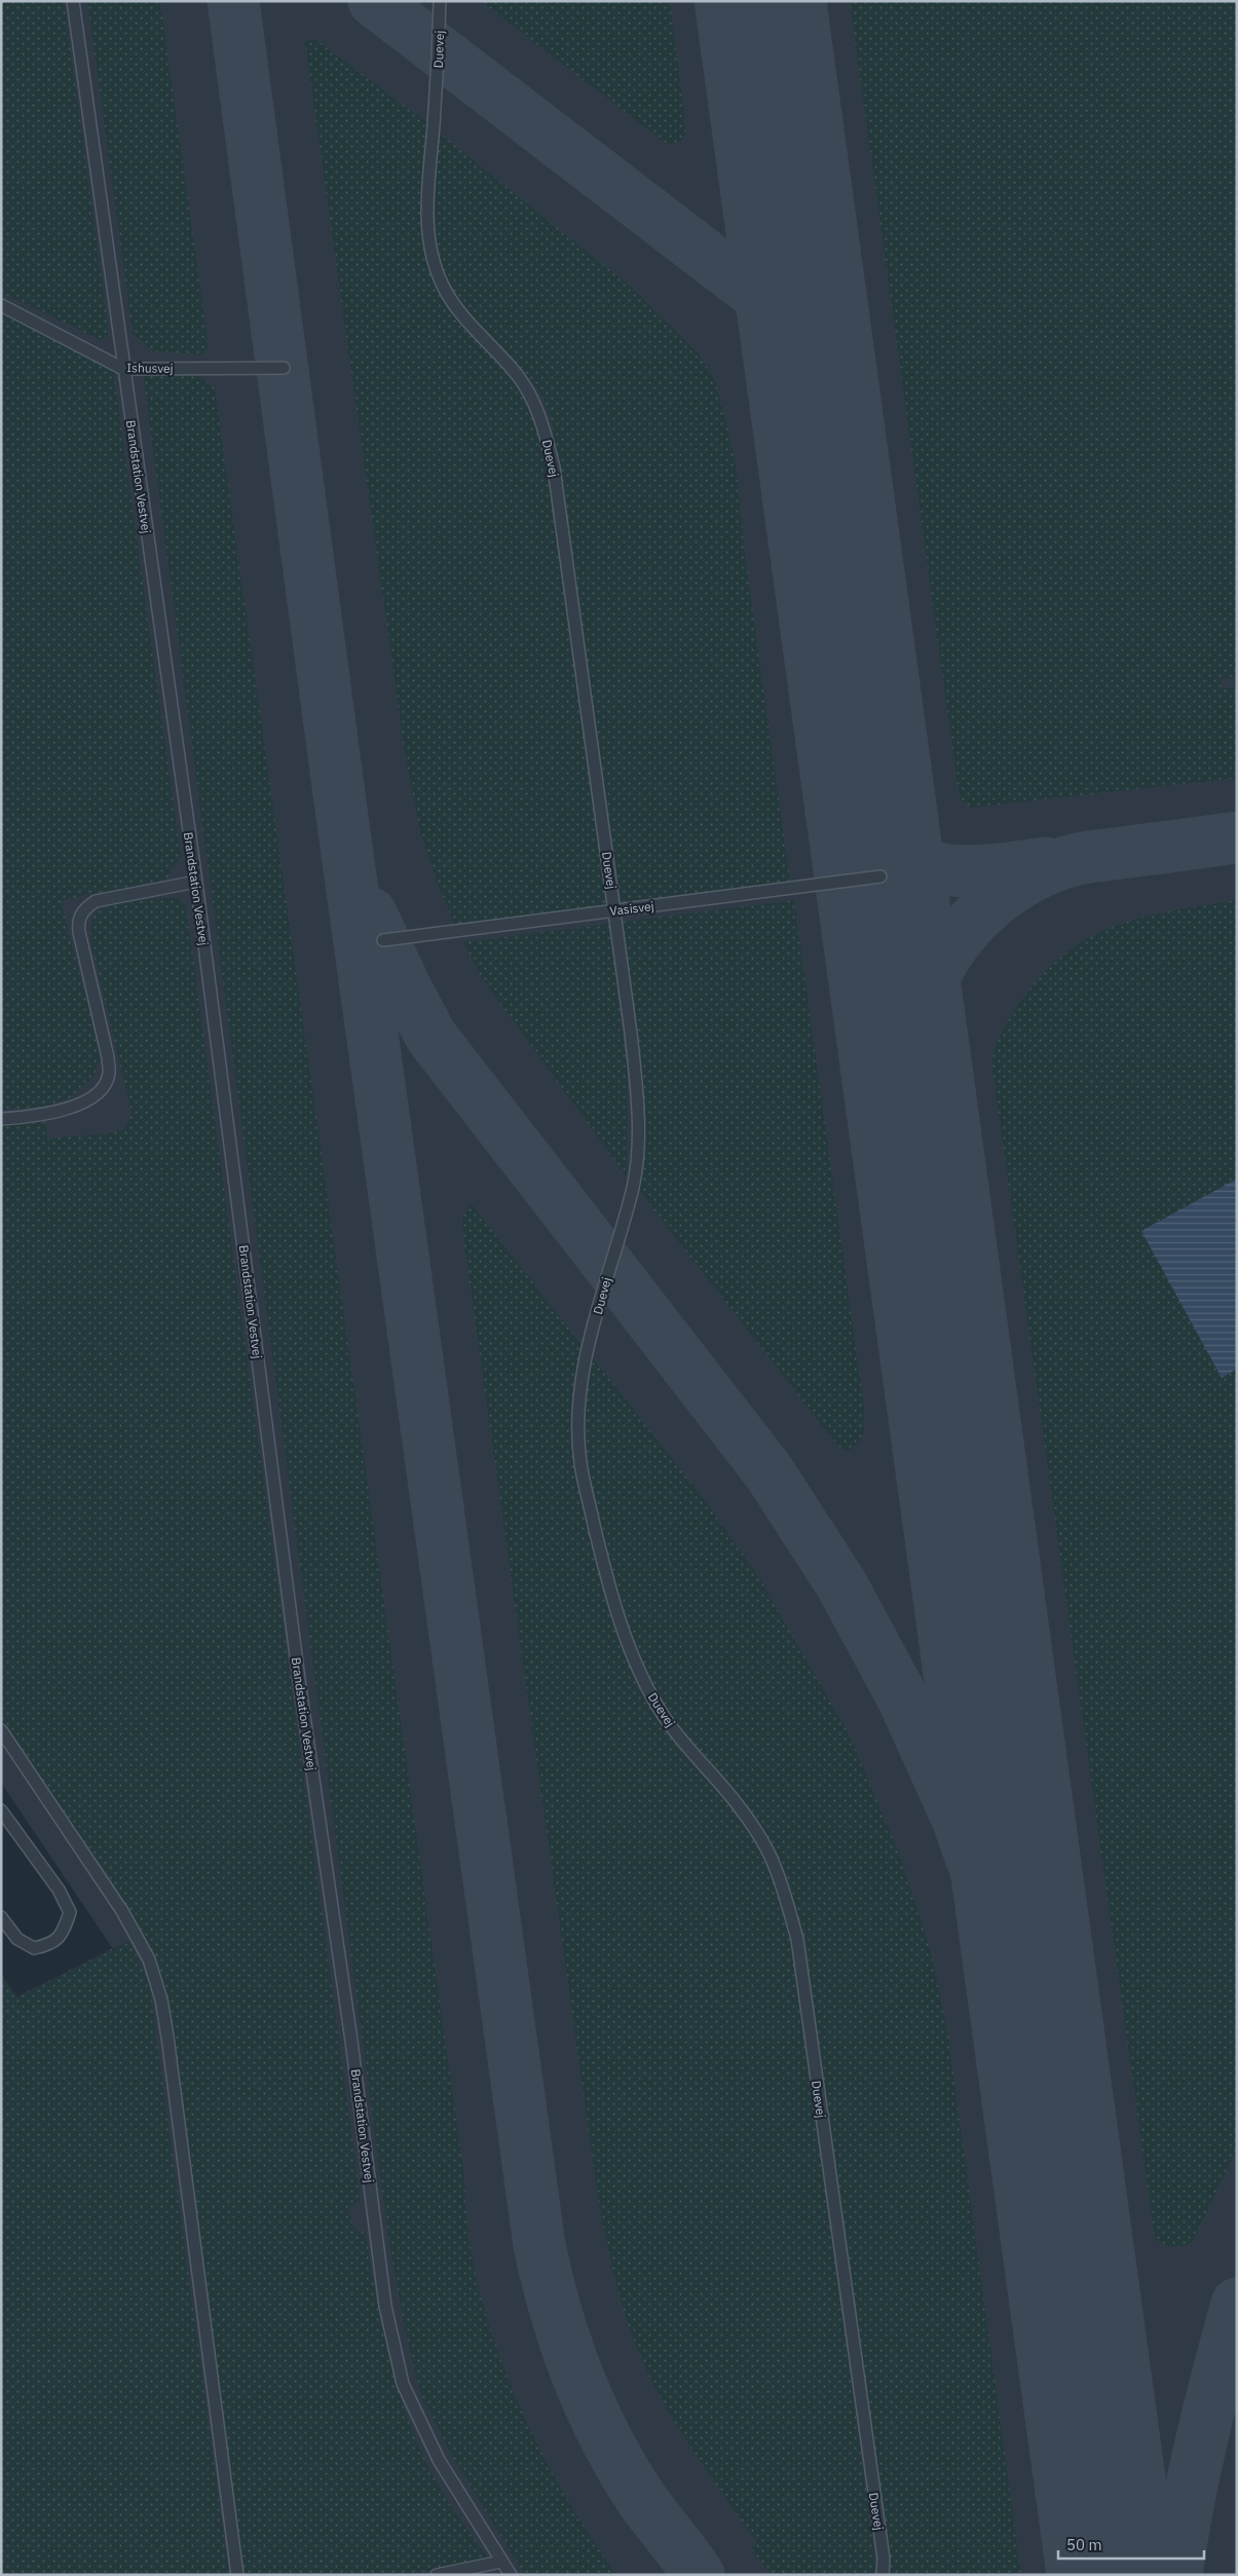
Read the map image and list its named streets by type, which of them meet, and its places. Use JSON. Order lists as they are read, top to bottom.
{
  "streets": {
    "lane": [
      "Duevej",
      "Ishusvej",
      "Brandstation Vestvej",
      "Vasisvej"
    ]
  },
  "crossings": [
    ["Duevej", "Vasisvej"],
    ["Ishusvej", "Brandstation Vestvej"]
  ],
  "scale_bar": "50 m"
}
